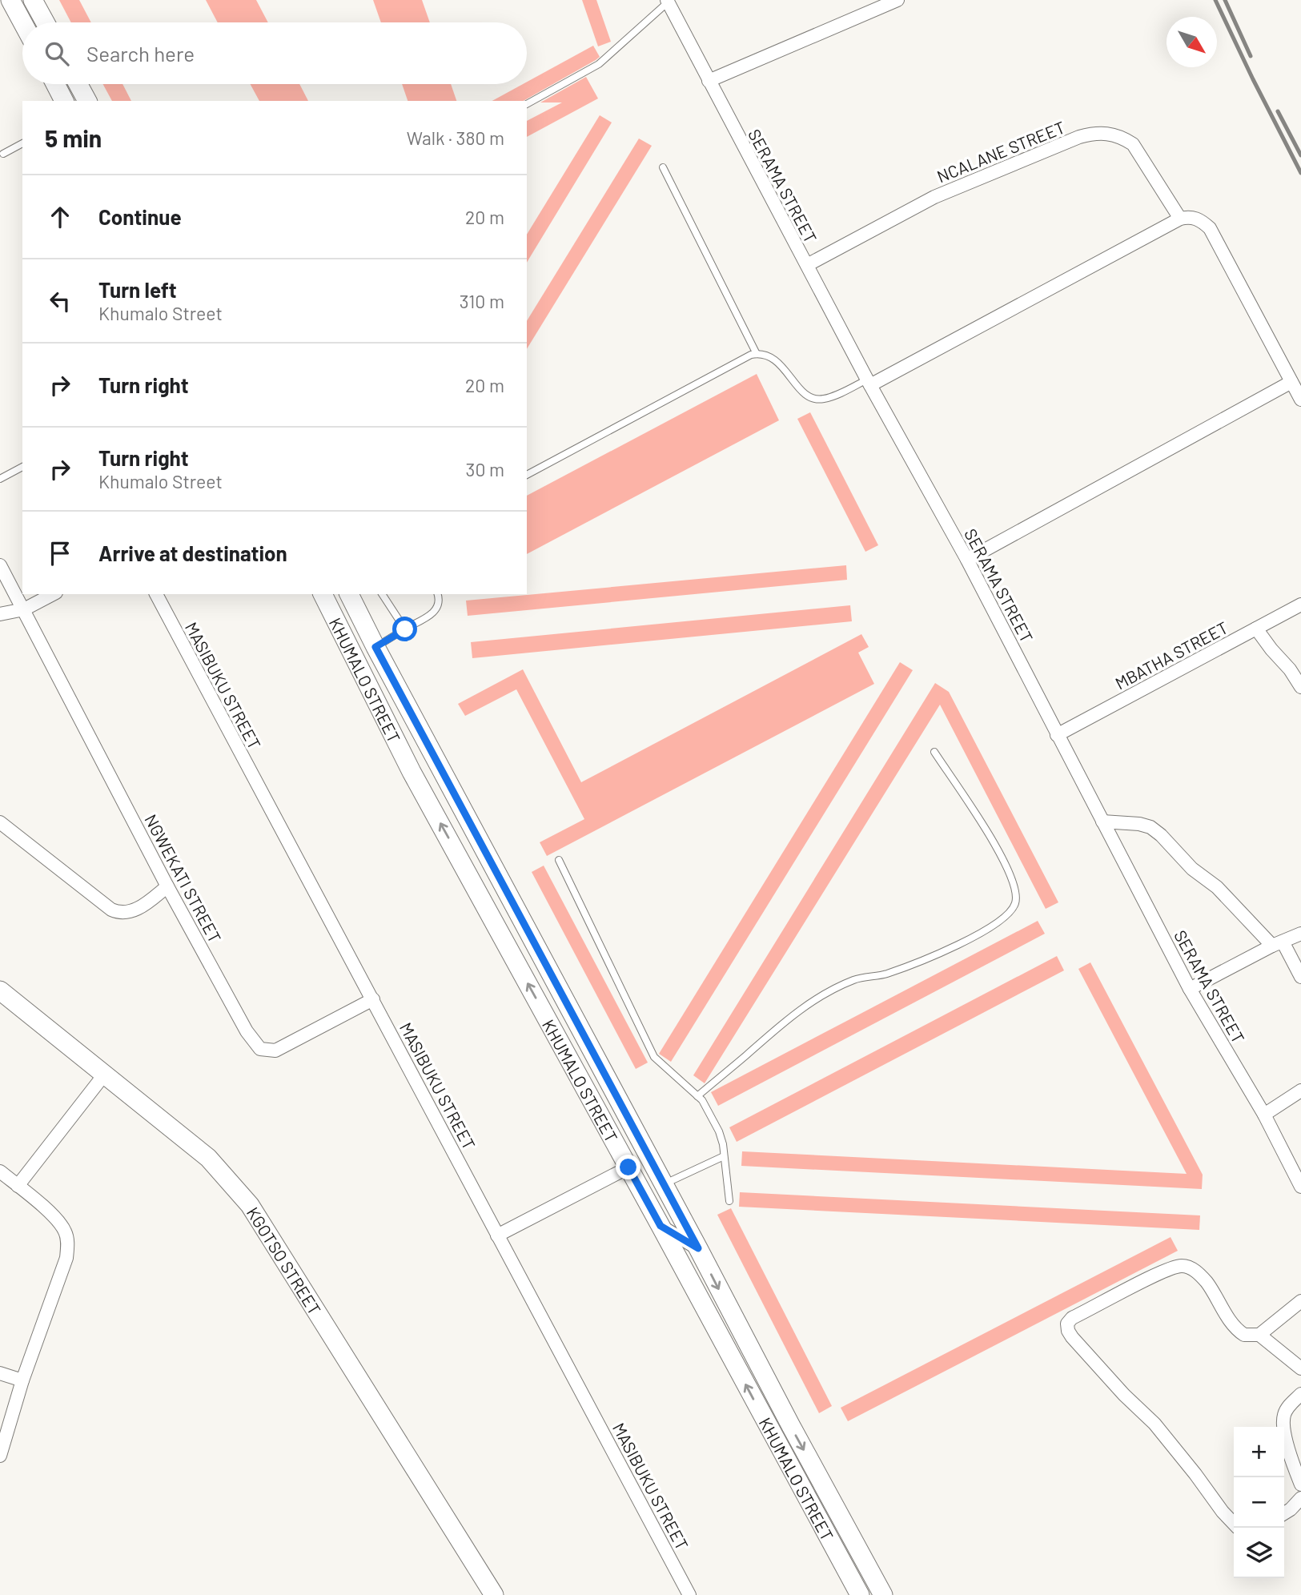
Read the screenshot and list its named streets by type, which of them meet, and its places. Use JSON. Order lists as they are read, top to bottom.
{
  "streets": {
    "street": [
      "NCALANE STREET",
      "SERAMA STREET",
      "MBATHA STREET",
      "KHUMALO STREET",
      "MASIBUKU STREET",
      "NGWEKATI STREET",
      "KGOTSO STREET"
    ]
  },
  "crossings": [
    ["NCALANE STREET", "SERAMA STREET"],
    ["SERAMA STREET", "MBATHA STREET"],
    ["MASIBUKU STREET", "NGWEKATI STREET"]
  ],
  "north": "bottom right",
  "page": {
    "search": "Search here",
    "heading": ["5 min", "Walk · 380 m"],
    "list": [
      ["Continue", "20 m"],
      ["Turn left", "Khumalo Street", "310 m"],
      ["Turn right", "20 m"],
      ["Turn right", "Khumalo Street", "30 m"],
      "Arrive at destination"
    ],
    "map_buttons": ["+", "−"]
  }
}
